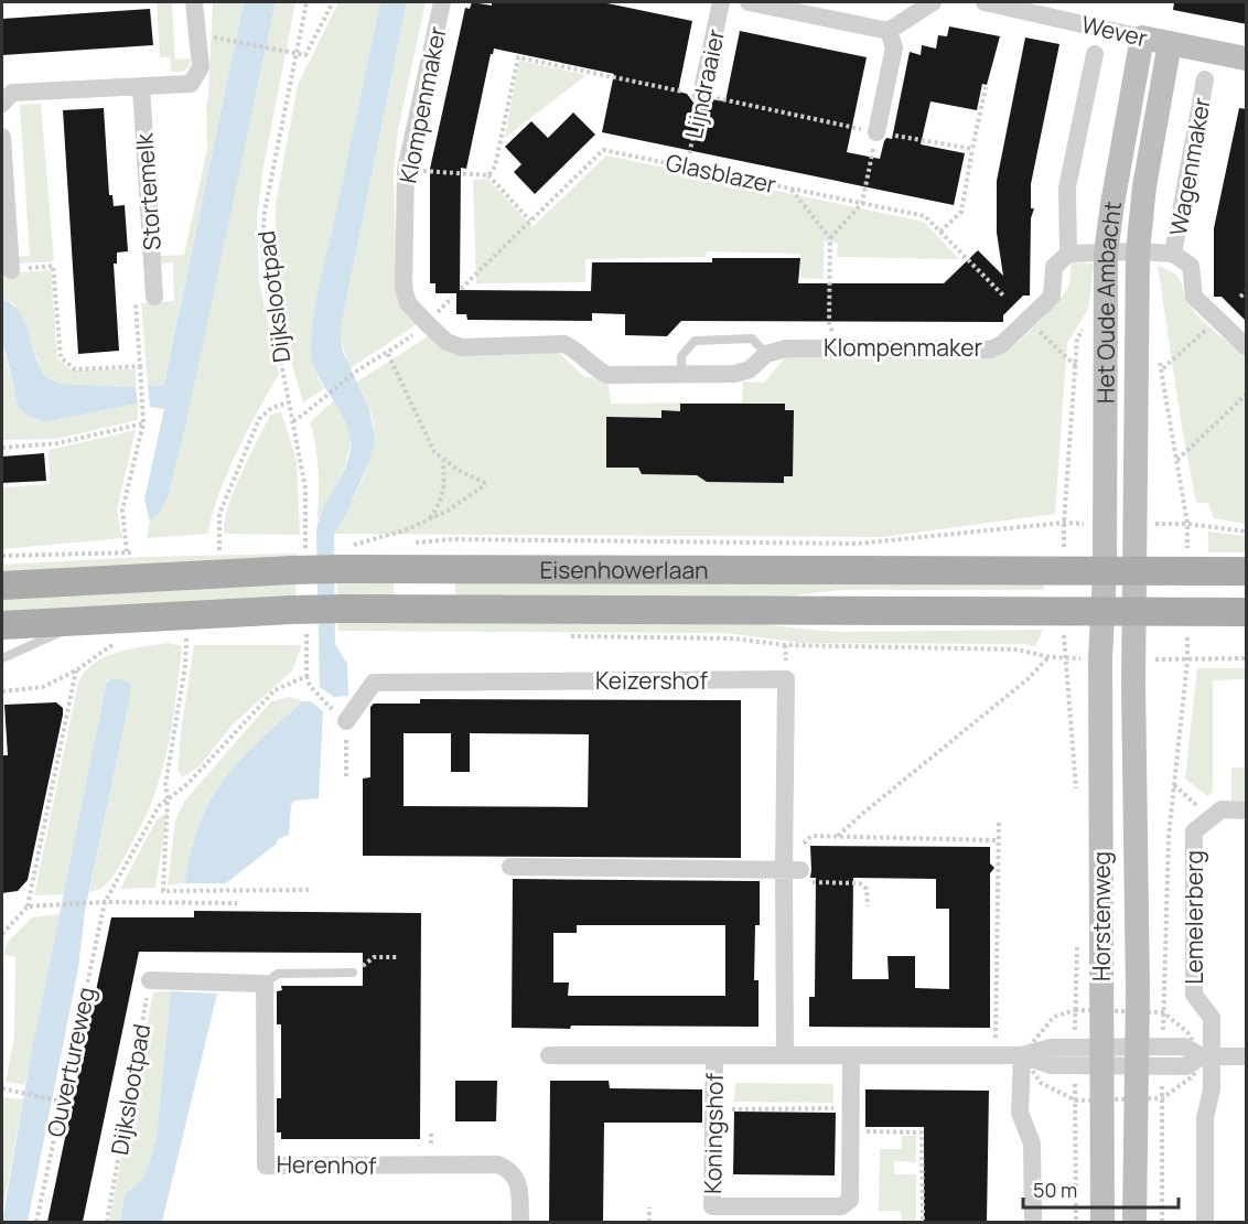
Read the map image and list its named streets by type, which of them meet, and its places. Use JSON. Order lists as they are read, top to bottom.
{
  "streets": {
    "main road": ["Eisenhowerlaan"],
    "street": [
      "Wever",
      "Lijndraaier",
      "Klompenmaker",
      "Wagenmaker",
      "Stortemelk",
      "Het Oude Ambacht",
      "Keizershof",
      "Horstenweg",
      "Lemelerberg",
      "Koningshof",
      "Herenhof"
    ],
    "path": ["Glasblazer", "Dijkslootpad", "Ouvertureweg"]
  },
  "crossings": [
    ["Wever", "Het Oude Ambacht"],
    ["Lijndraaier", "Glasblazer"],
    ["Klompenmaker", "Het Oude Ambacht"],
    ["Wagenmaker", "Het Oude Ambacht"],
    ["Het Oude Ambacht", "Eisenhowerlaan"],
    ["Het Oude Ambacht", "Horstenweg"],
    ["Eisenhowerlaan", "Horstenweg"],
    ["Keizershof", "Koningshof"],
    ["Horstenweg", "Koningshof"],
    ["Lemelerberg", "Koningshof"]
  ],
  "scale_bar": "50 m"
}
